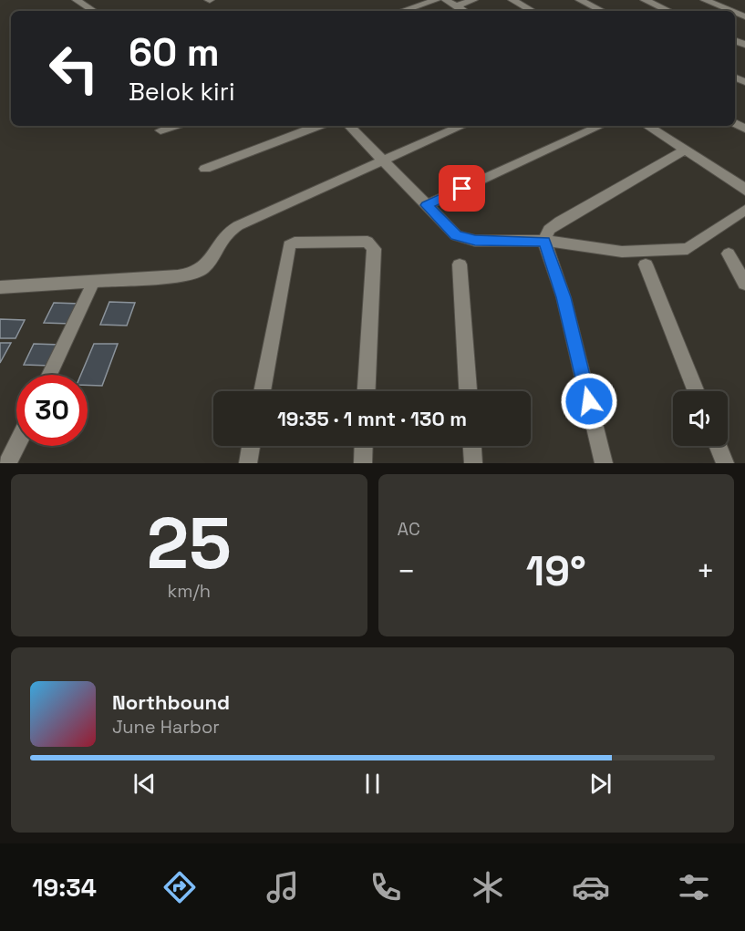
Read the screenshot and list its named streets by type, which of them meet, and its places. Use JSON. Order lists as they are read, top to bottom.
{
  "page": {
    "turn": ["60 m", "Belok kiri"],
    "limit": "30",
    "trip": "19:35 · 1 mnt · 130 m",
    "tile": [
      ["25", "km/h"],
      "AC"
    ],
    "heat": ["−", "19°", "+"],
    "song": ["Northbound", "June Harbor"],
    "tabs": "19:34"
  }
}
